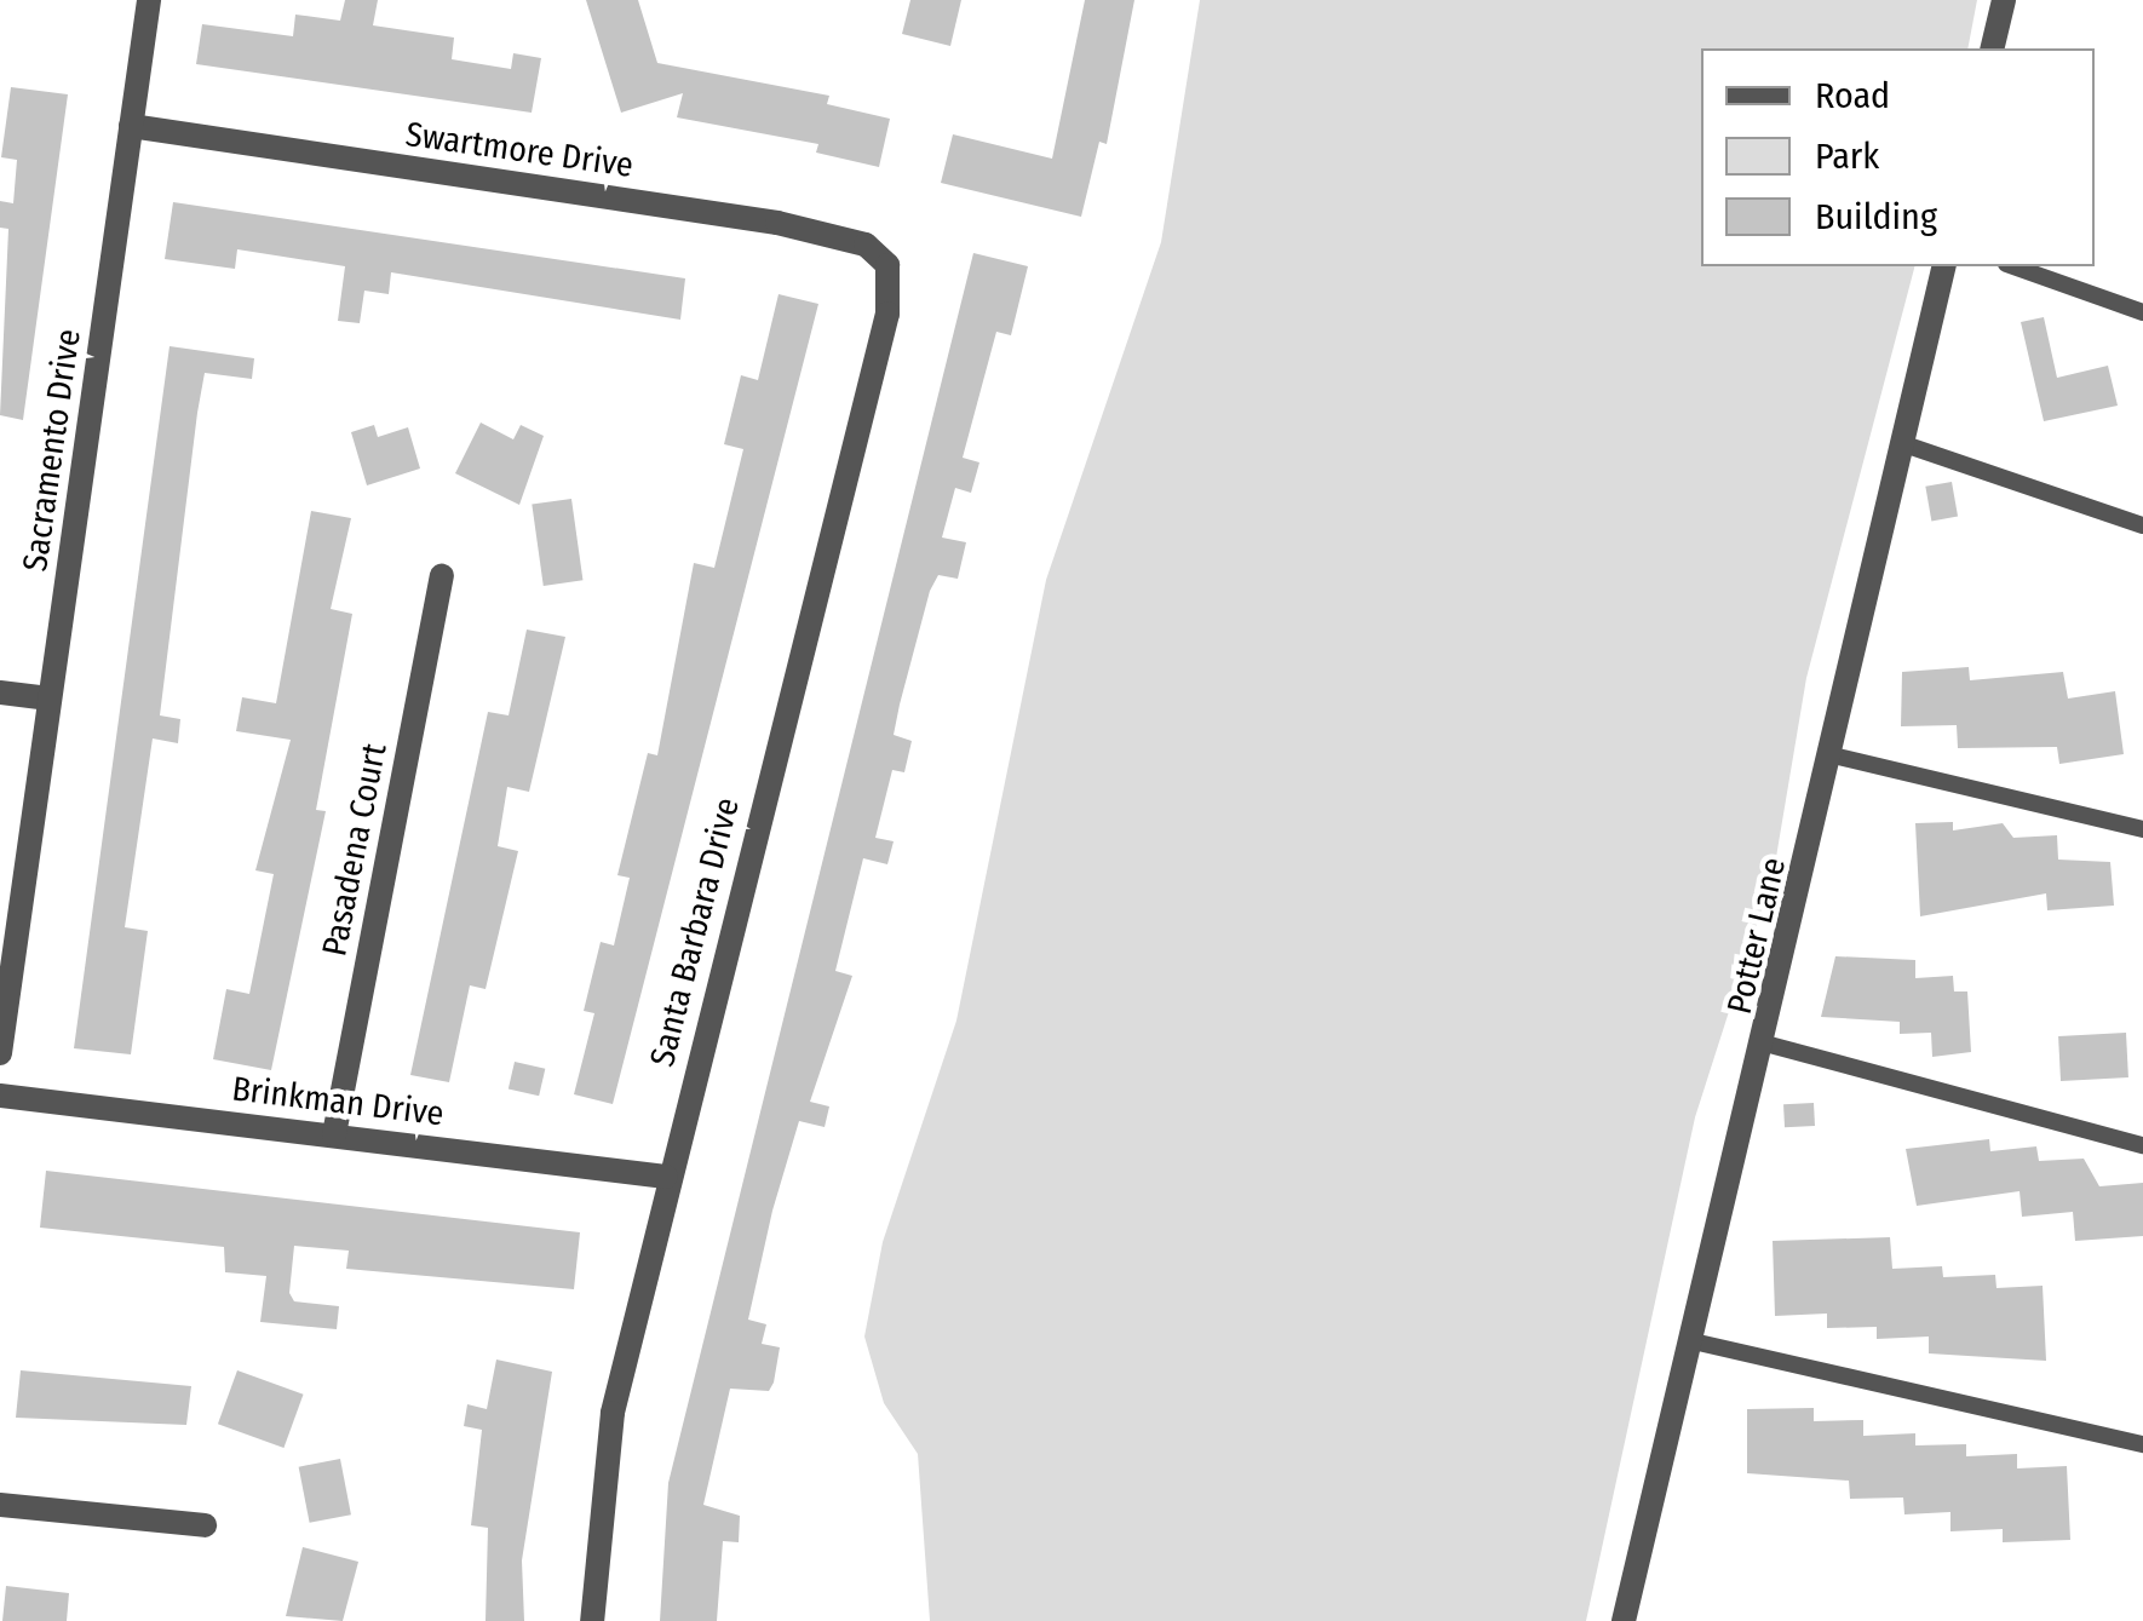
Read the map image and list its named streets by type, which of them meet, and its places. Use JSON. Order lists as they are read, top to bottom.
{
  "streets": {
    "street": [
      "Swartmore Drive",
      "Sacramento Drive",
      "Pasadena Court",
      "Santa Barbara Drive",
      "Potter Lane",
      "Brinkman Drive"
    ]
  },
  "crossings": [
    ["Swartmore Drive", "Sacramento Drive"],
    ["Swartmore Drive", "Santa Barbara Drive"],
    ["Pasadena Court", "Brinkman Drive"],
    ["Santa Barbara Drive", "Brinkman Drive"]
  ],
  "legend": ["Road", "Park", "Building"]
}
